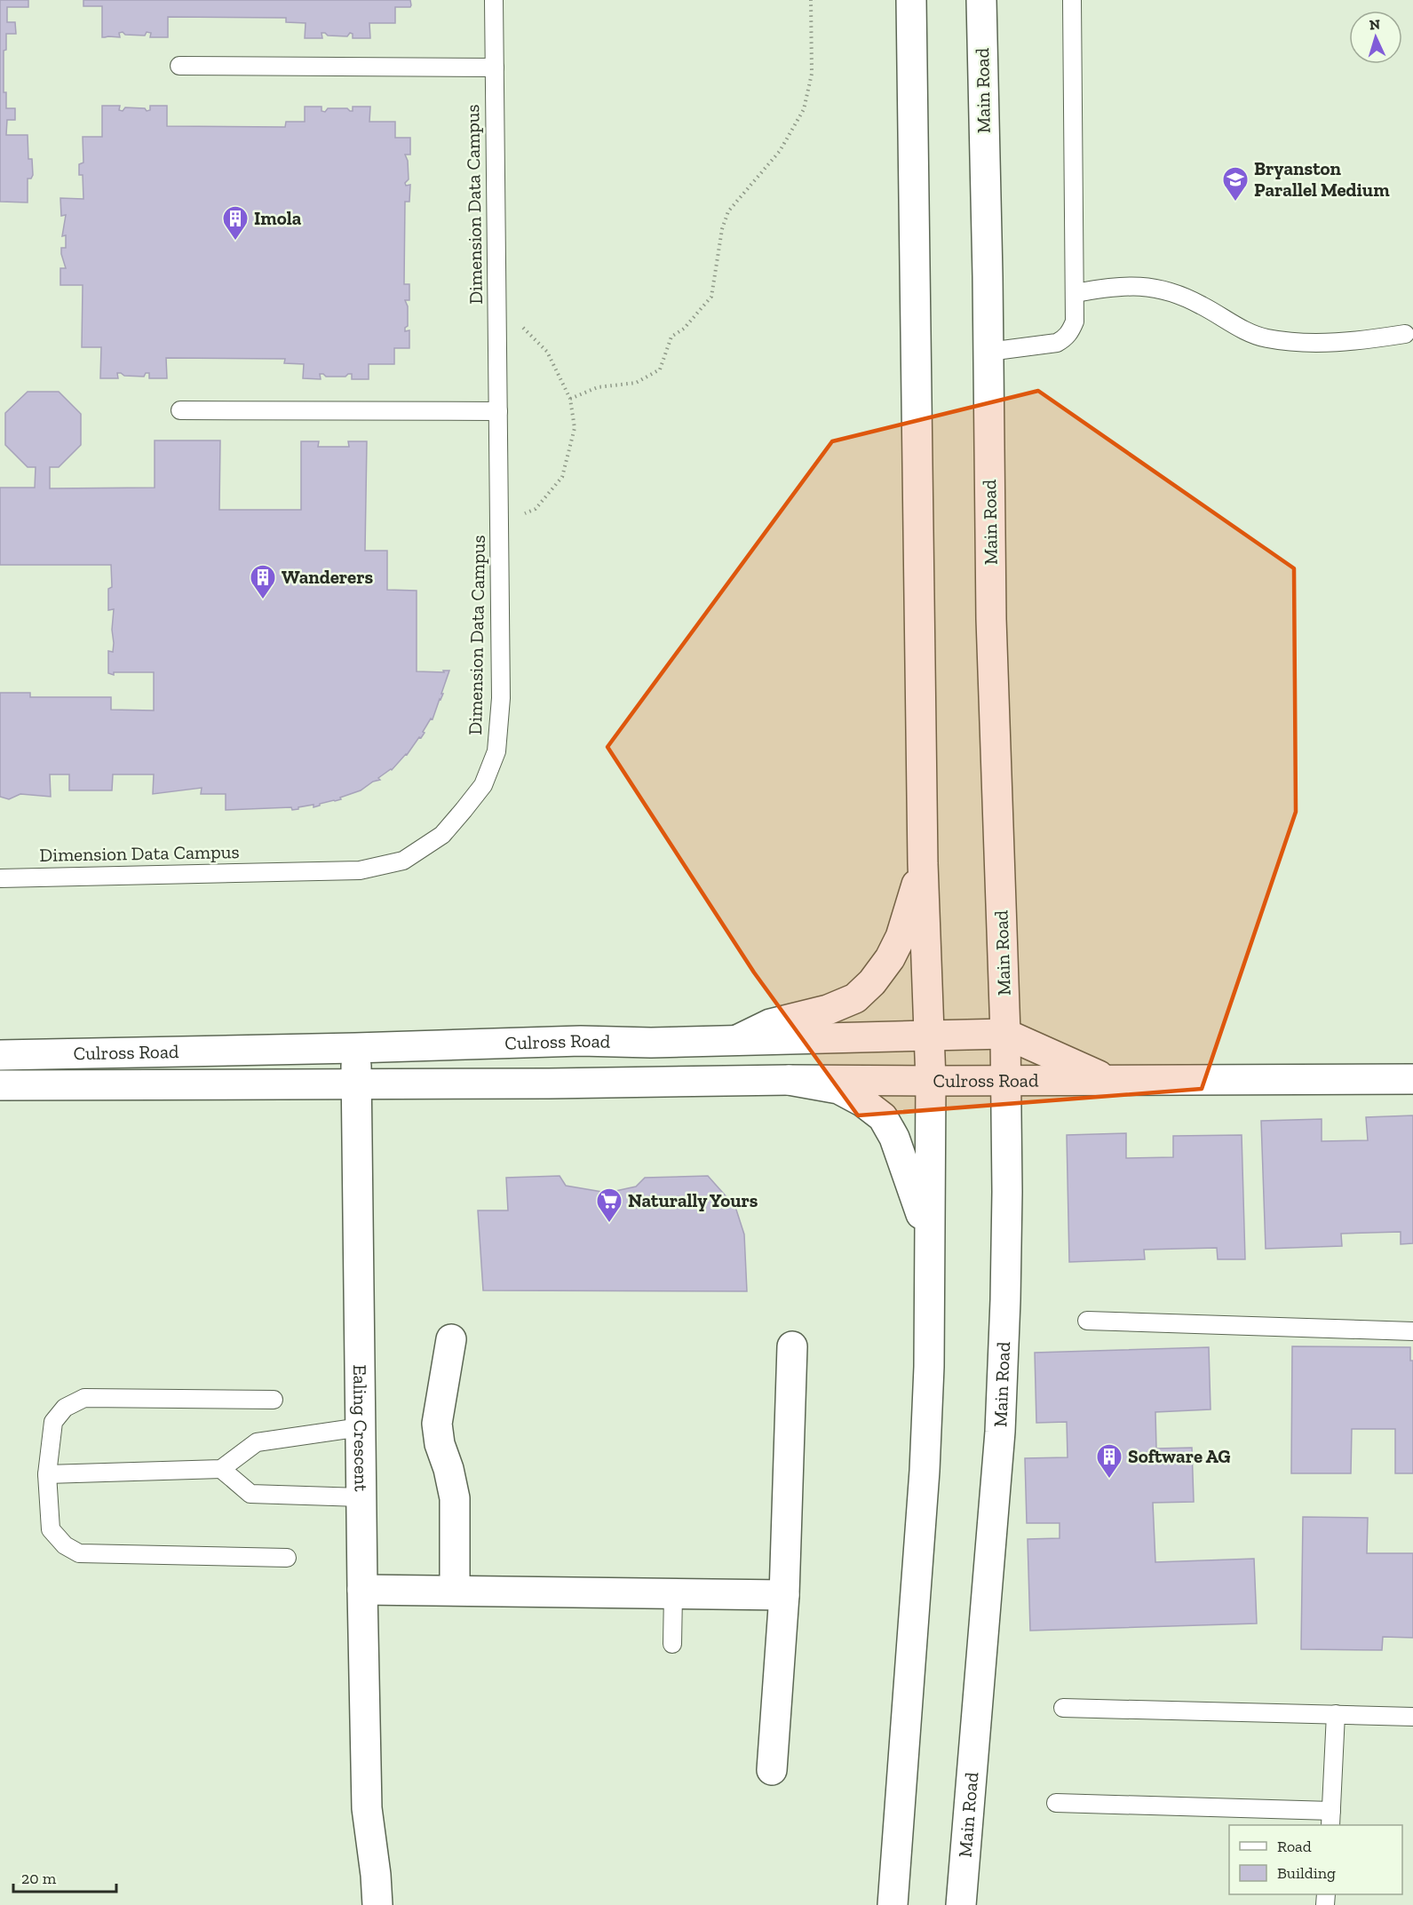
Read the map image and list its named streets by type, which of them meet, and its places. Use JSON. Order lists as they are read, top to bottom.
{
  "streets": {
    "street": ["Main Road", "Culross Road", "Ealing Crescent"],
    "lane": ["Dimension Data Campus"]
  },
  "crossings": [
    ["Main Road", "Culross Road"],
    ["Culross Road", "Ealing Crescent"]
  ],
  "places": {
    "school or university": ["Bryanston Parallel Medium"],
    "building": ["Imola", "Wanderers", "Software AG"],
    "supermarket": ["Naturally Yours"]
  },
  "legend": ["Road", "Building"],
  "scale_bar": "20 m",
  "north": "top"
}
